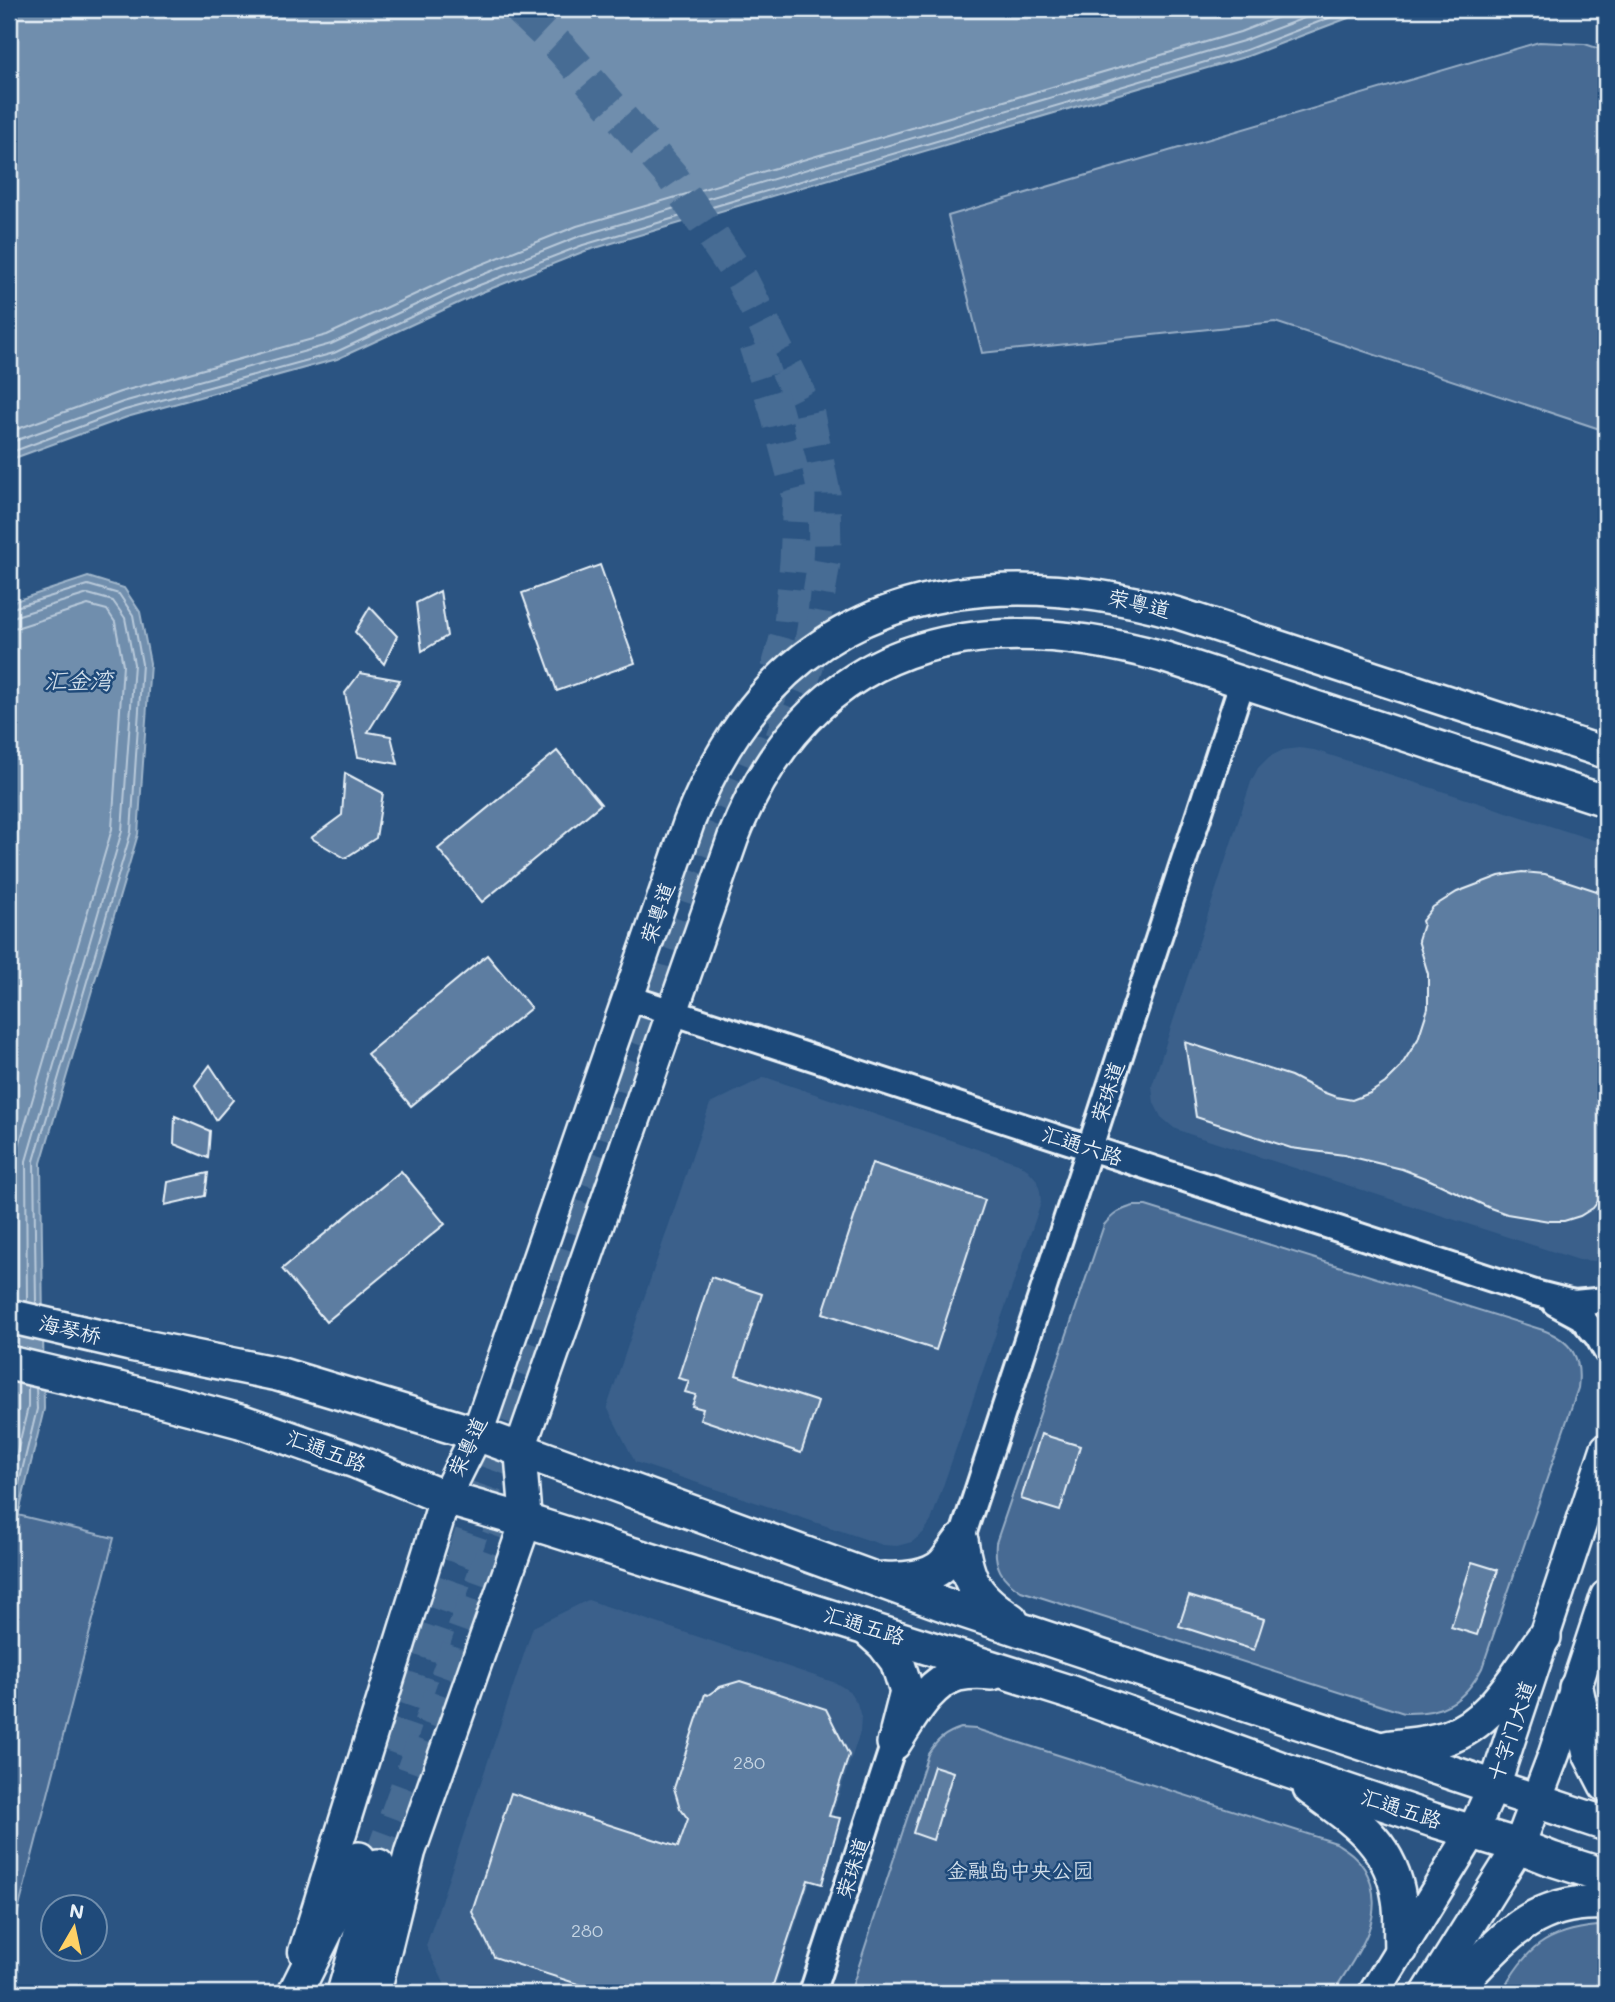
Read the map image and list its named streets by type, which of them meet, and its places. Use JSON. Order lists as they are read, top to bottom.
{
  "streets": {
    "main road": ["海琴桥", "汇通五路"],
    "street": [
      "荣粤道",
      "荣珠道",
      "汇通六路",
      "十字门大道"
    ]
  },
  "crossings": [
    ["荣粤道", "汇通六路"],
    ["荣粤道", "海琴桥"],
    ["荣粤道", "汇通五路"],
    ["荣珠道", "汇通六路"],
    ["汇通五路", "十字门大道"]
  ],
  "water": ["汇金湾"],
  "parks": ["金融岛中央公园"],
  "house_numbers": ["280", "280"],
  "north": "top"
}
